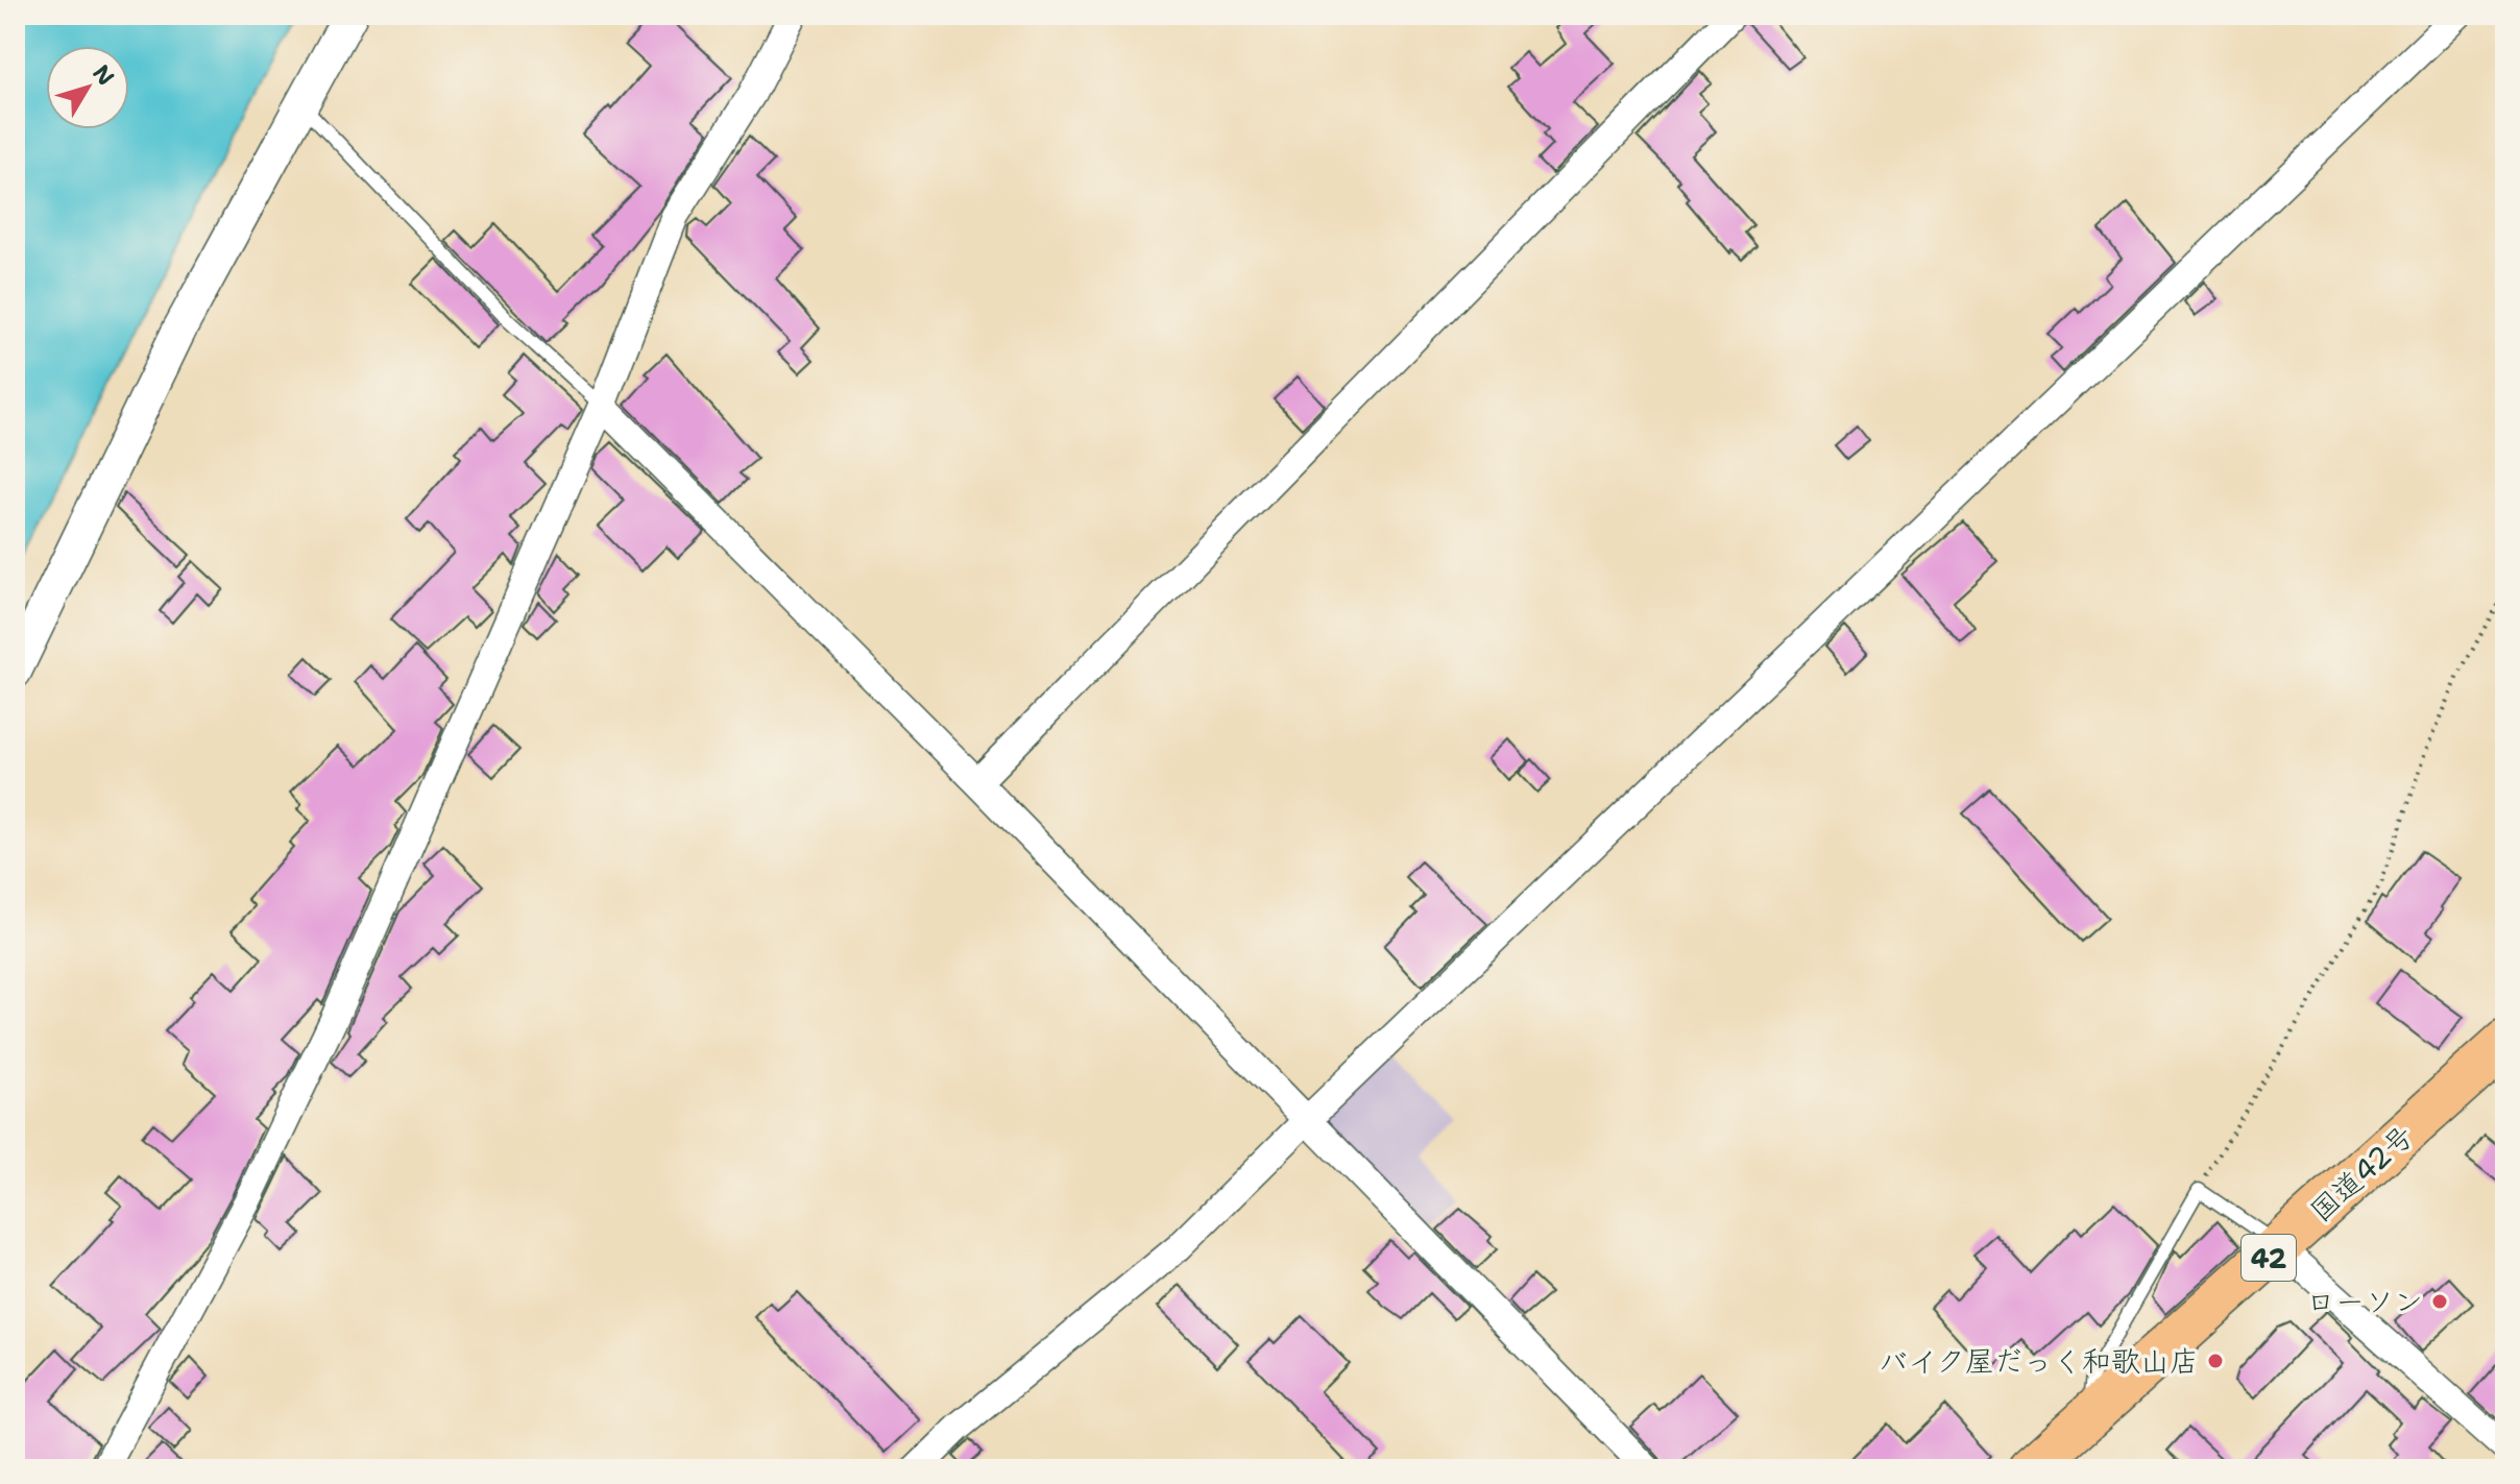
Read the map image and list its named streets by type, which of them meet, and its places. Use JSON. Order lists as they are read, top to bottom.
{
  "streets": {
    "highway": ["国道42号", "42"]
  },
  "places": ["ローソン", "バイク屋だっく和歌山店"],
  "north": "top right"
}
